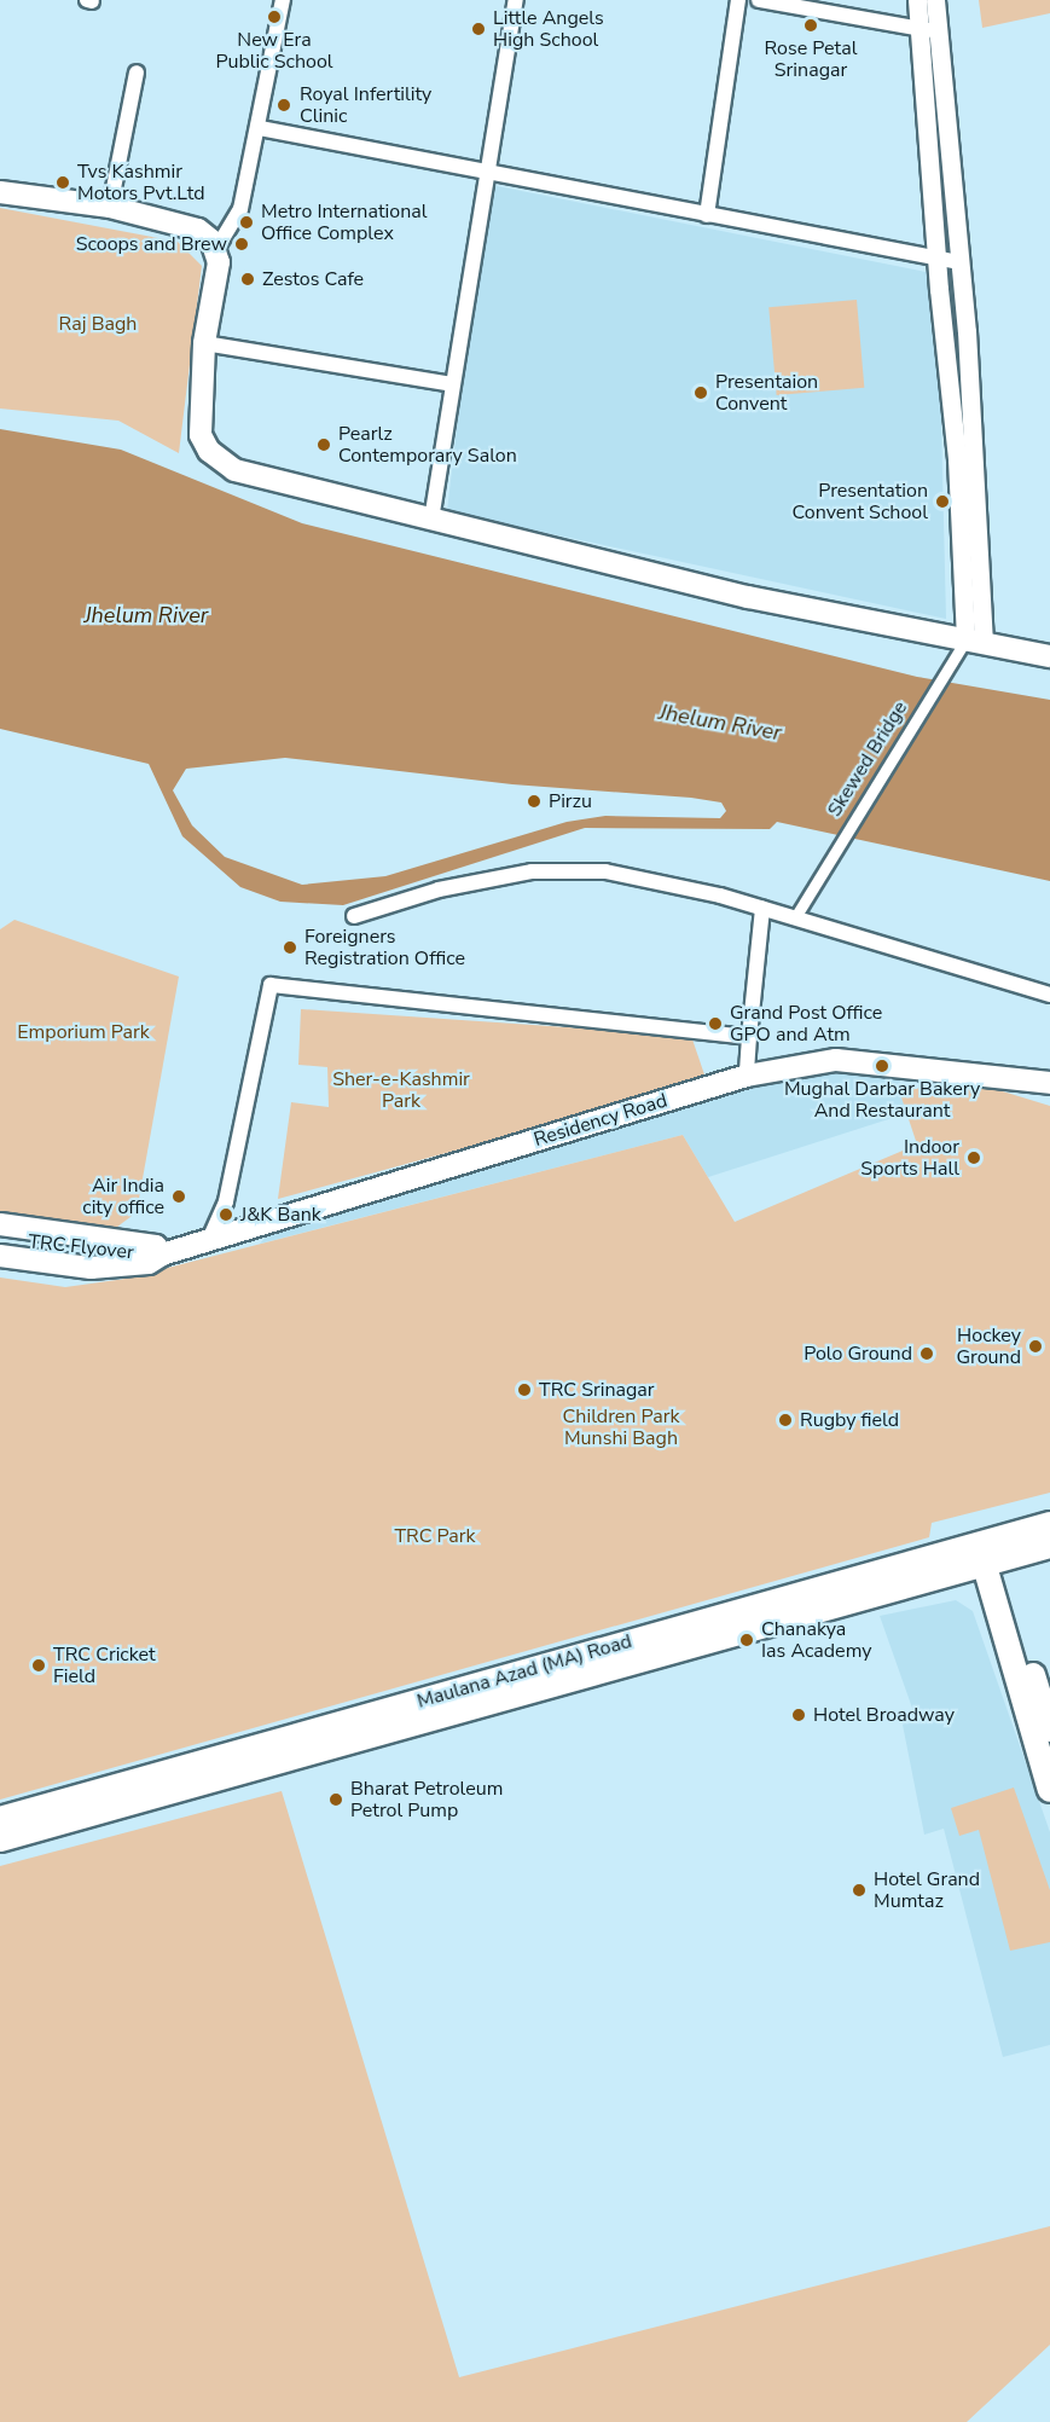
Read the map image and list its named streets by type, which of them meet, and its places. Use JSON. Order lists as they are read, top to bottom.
{
  "streets": {
    "main road": ["Residency Road", "TRC Flyover", "Maulana Azad (MA) Road"],
    "street": ["Skewed Bridge"]
  },
  "crossings": [
    ["Residency Road", "TRC Flyover"]
  ],
  "water": ["Jhelum River"],
  "parks": [
    "Raj Bagh",
    "Emporium Park",
    "Sher-e-Kashmir Park",
    "Children Park Munshi Bagh",
    "TRC Park"
  ],
  "places": [
    "New Era Public School",
    "Rose Petal Srinagar",
    "Little Angels High School",
    "Royal Infertility Clinic",
    "Tvs Kashmir Motors Pvt.Ltd",
    "Metro International Office Complex",
    "Scoops and Brew",
    "Zestos Cafe",
    "Presentaion Convent",
    "Pearlz Contemporary Salon",
    "Presentation Convent School",
    "Pirzu",
    "Foreigners Registration Office",
    "Grand Post Office GPO and Atm",
    "Mughal Darbar Bakery And Restaurant",
    "Indoor Sports Hall",
    "Air India city office",
    "J&K Bank",
    "Hockey Ground",
    "Polo Ground",
    "TRC Srinagar",
    "Rugby field",
    "Chanakya Ias Academy",
    "TRC Cricket Field",
    "Hotel Broadway",
    "Bharat Petroleum Petrol Pump",
    "Hotel Grand Mumtaz"
  ]
}
